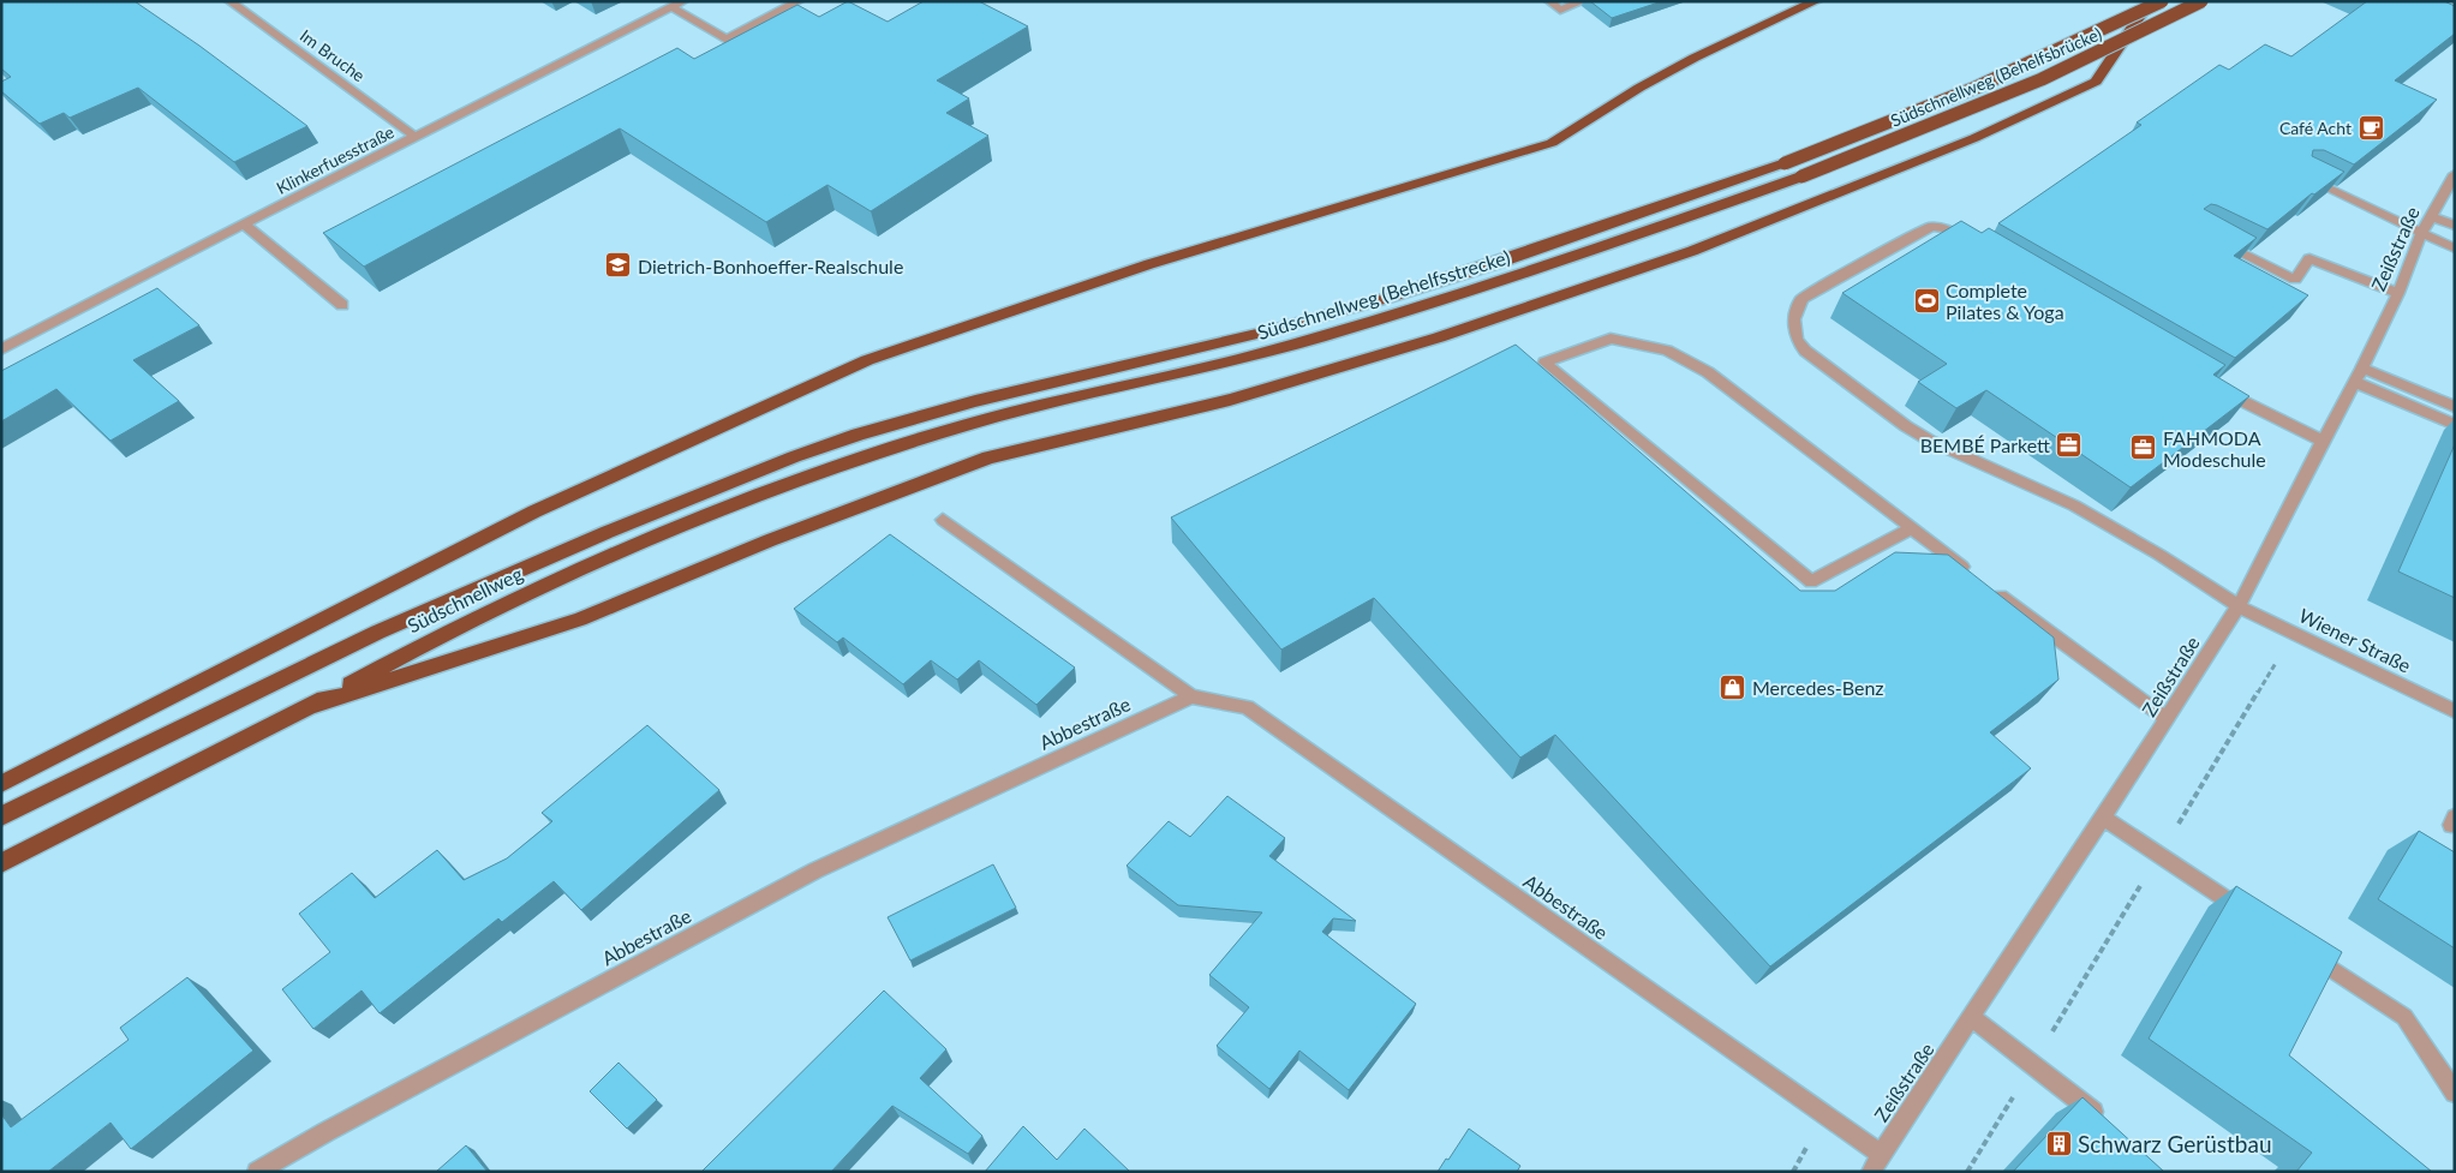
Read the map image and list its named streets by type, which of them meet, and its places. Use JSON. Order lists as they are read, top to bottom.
{
  "streets": {
    "highway": ["Südschnellweg (Behelfsbrücke)", "Südschnellweg (Behelfsstrecke)", "Südschnellweg"],
    "street": [
      "Im Bruche",
      "Klinkerfuesstraße",
      "Zeißstraße",
      "Wiener Straße",
      "Abbestraße"
    ]
  },
  "crossings": [
    ["Im Bruche", "Klinkerfuesstraße"],
    ["Südschnellweg (Behelfsbrücke)", "Südschnellweg (Behelfsstrecke)"],
    ["Zeißstraße", "Wiener Straße"],
    ["Zeißstraße", "Abbestraße"],
    ["Südschnellweg (Behelfsstrecke)", "Südschnellweg"]
  ],
  "places": {
    "cafe": ["Café Acht"],
    "school or university": ["Dietrich-Bonhoeffer-Realschule"],
    "sports": ["Complete Pilates & Yoga"],
    "office": ["BEMBÉ Parkett", "FAHMODA Modeschule"],
    "shop": ["Mercedes-Benz"],
    "building": ["Schwarz Gerüstbau"]
  }
}
